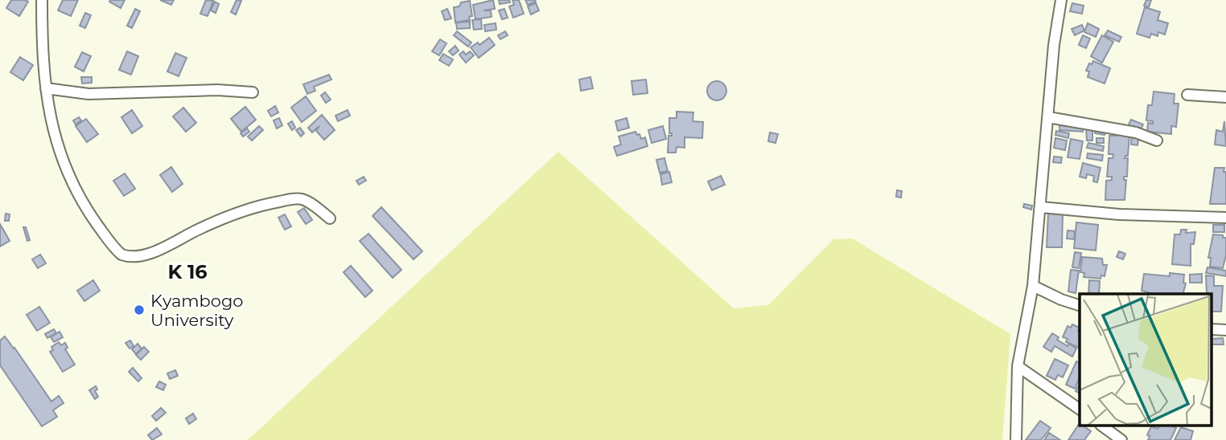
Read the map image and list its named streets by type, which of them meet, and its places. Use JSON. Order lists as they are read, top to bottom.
{
  "districts": ["K 16"],
  "places": ["Kyambogo University"]
}
